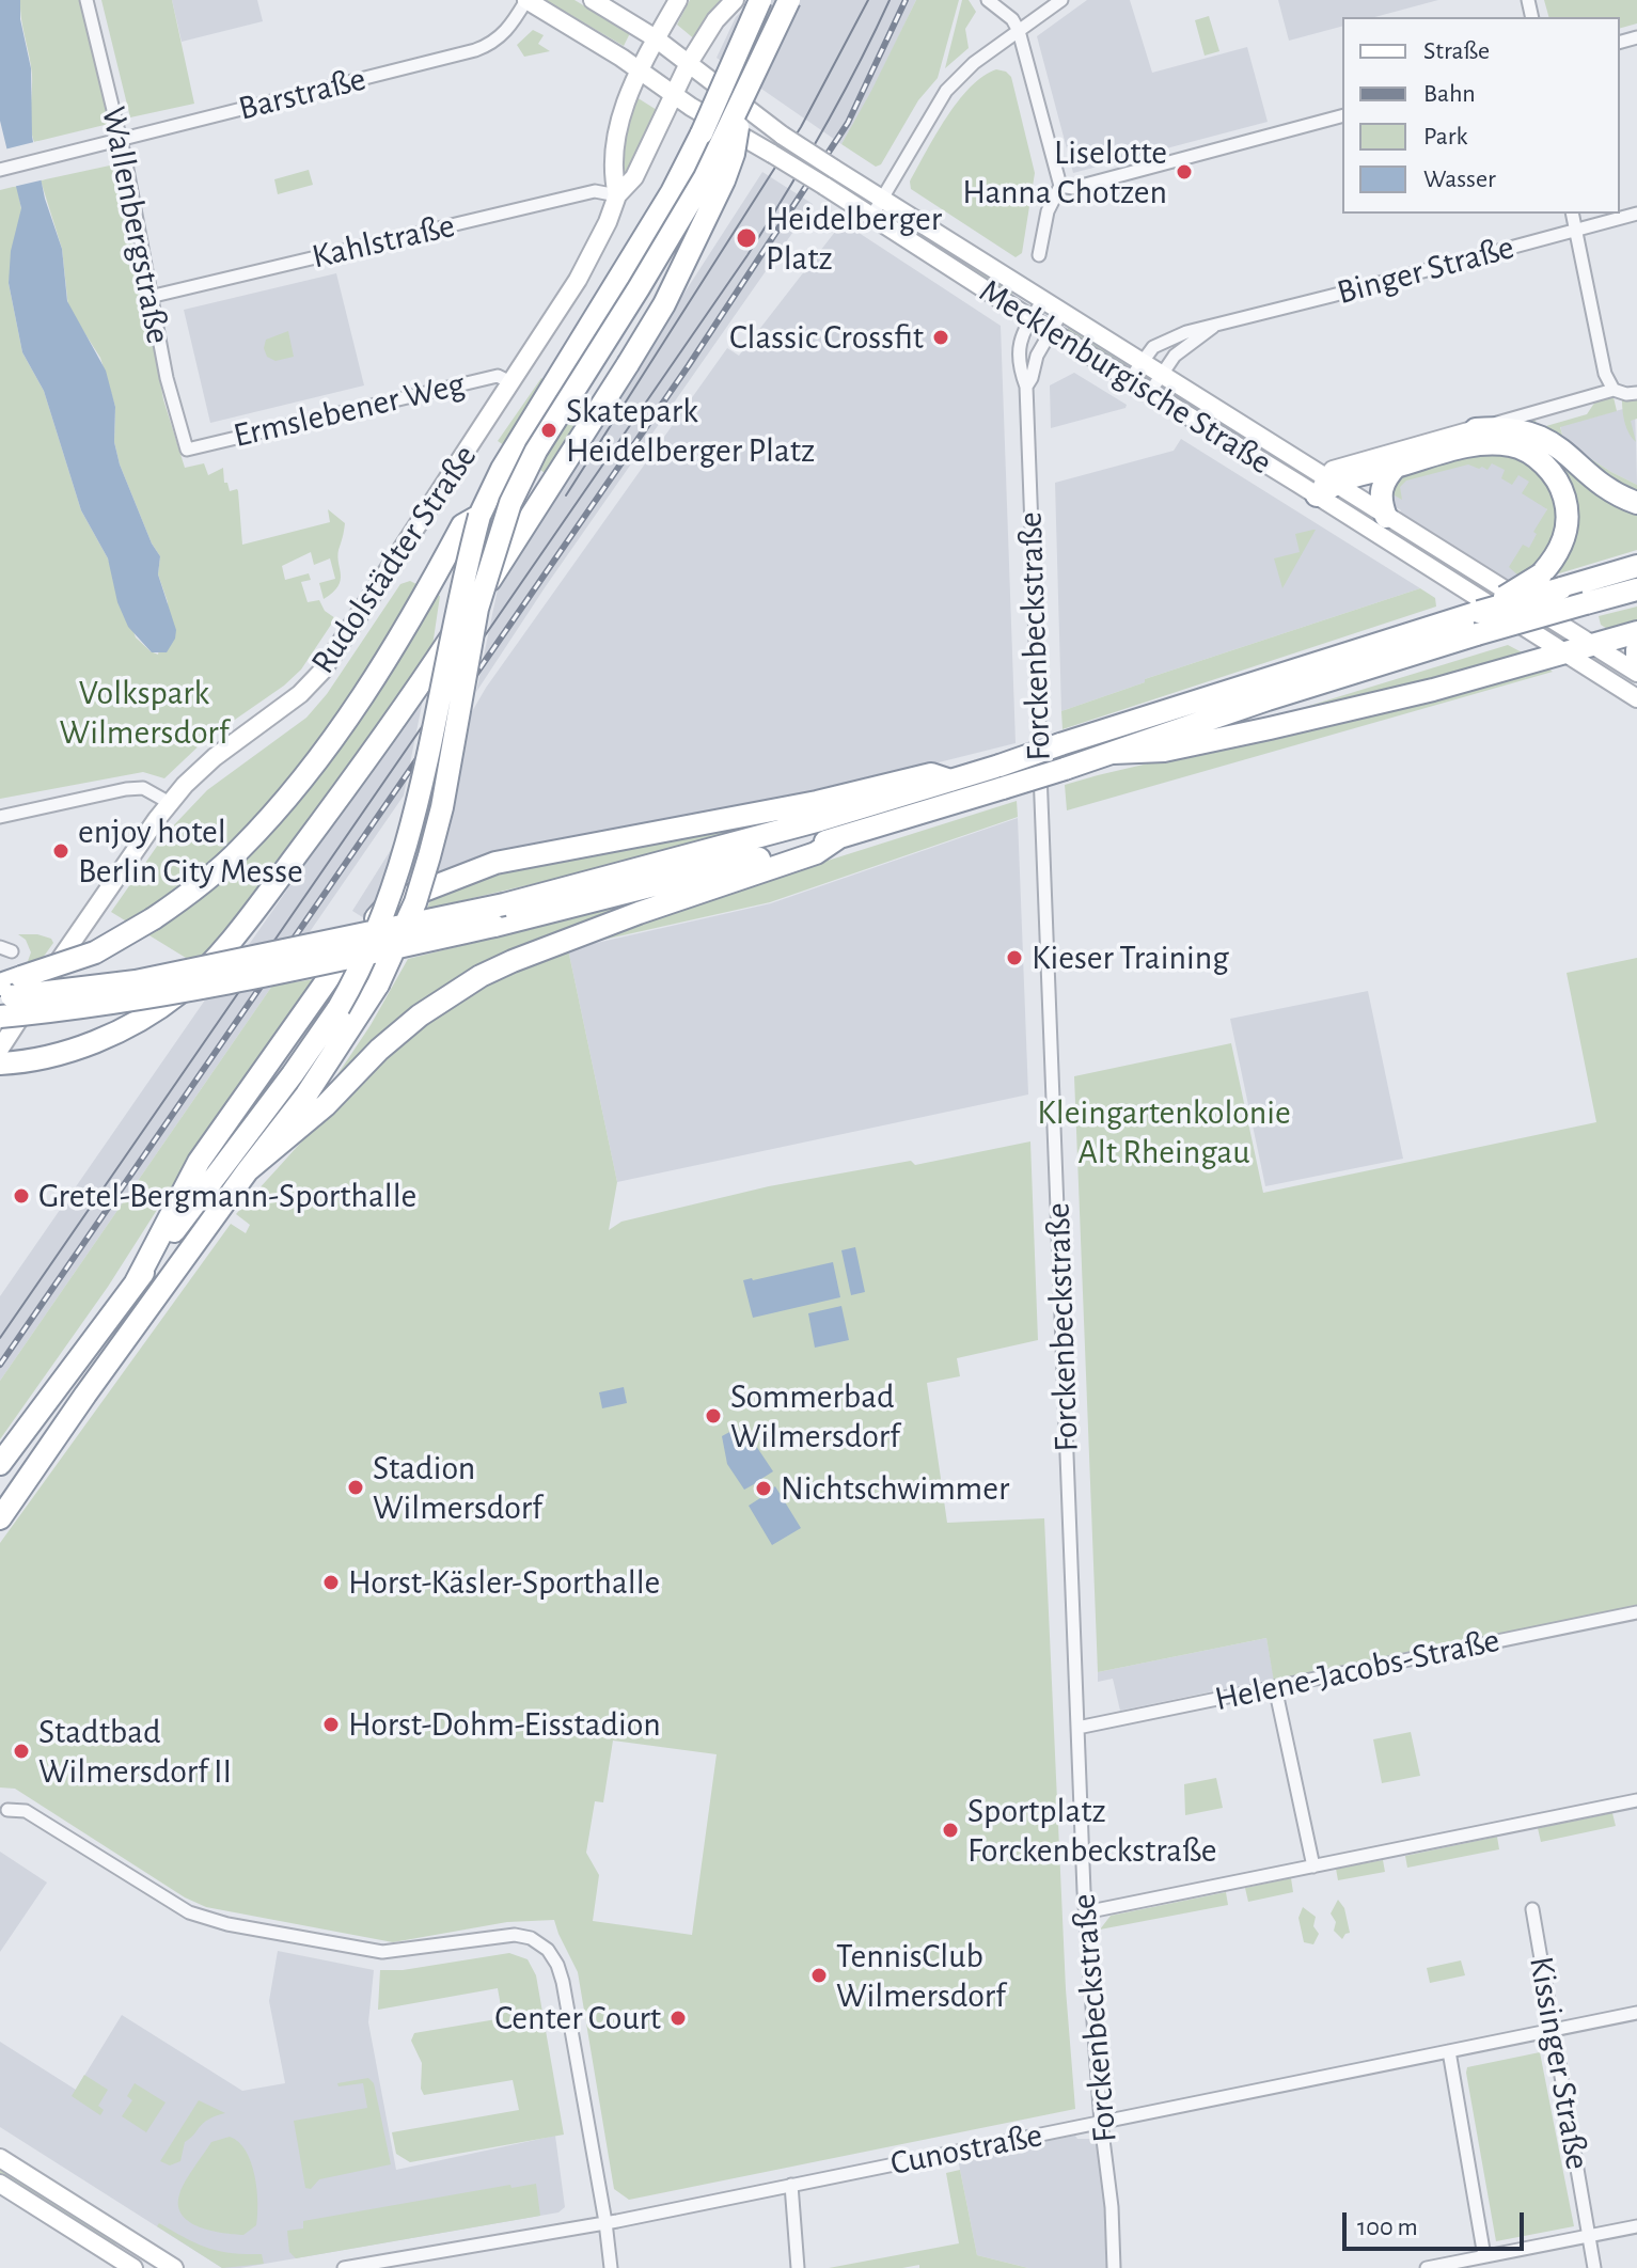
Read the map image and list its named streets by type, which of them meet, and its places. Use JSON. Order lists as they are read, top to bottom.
{
  "streets": {
    "main road": ["Mecklenburgische Straße", "Rudolstädter Straße"],
    "street": [
      "Barstraße",
      "Wallenbergstraße",
      "Kahlstraße",
      "Binger Straße",
      "Ermslebener Weg",
      "Forckenbeckstraße",
      "Helene-Jacobs-Straße",
      "Kissinger Straße",
      "Cunostraße"
    ]
  },
  "crossings": [
    ["Barstraße", "Wallenbergstraße"],
    ["Barstraße", "Mecklenburgische Straße"],
    ["Wallenbergstraße", "Kahlstraße"],
    ["Wallenbergstraße", "Ermslebener Weg"],
    ["Kahlstraße", "Rudolstädter Straße"],
    ["Binger Straße", "Mecklenburgische Straße"],
    ["Mecklenburgische Straße", "Rudolstädter Straße"],
    ["Mecklenburgische Straße", "Forckenbeckstraße"],
    ["Ermslebener Weg", "Rudolstädter Straße"],
    ["Forckenbeckstraße", "Helene-Jacobs-Straße"],
    ["Forckenbeckstraße", "Cunostraße"],
    ["Kissinger Straße", "Cunostraße"]
  ],
  "parks": ["Volkspark Wilmersdorf", "Kleingartenkolonie Alt Rheingau"],
  "places": [
    "Liselotte Hanna Chotzen",
    "Heidelberger Platz",
    "Classic Crossfit",
    "Skatepark Heidelberger Platz",
    "enjoy hotel Berlin City Messe",
    "Kieser Training",
    "Gretel-Bergmann-Sporthalle",
    "Sommerbad Wilmersdorf",
    "Stadion Wilmersdorf",
    "Nichtschwimmer",
    "Horst-Käsler-Sporthalle",
    "Horst-Dohm-Eisstadion",
    "Stadtbad Wilmersdorf II",
    "Sportplatz Forckenbeckstraße",
    "TennisClub Wilmersdorf",
    "Center Court"
  ],
  "legend": [
    "Straße",
    "Bahn",
    "Park",
    "Wasser"
  ],
  "scale_bar": "100 m"
}
